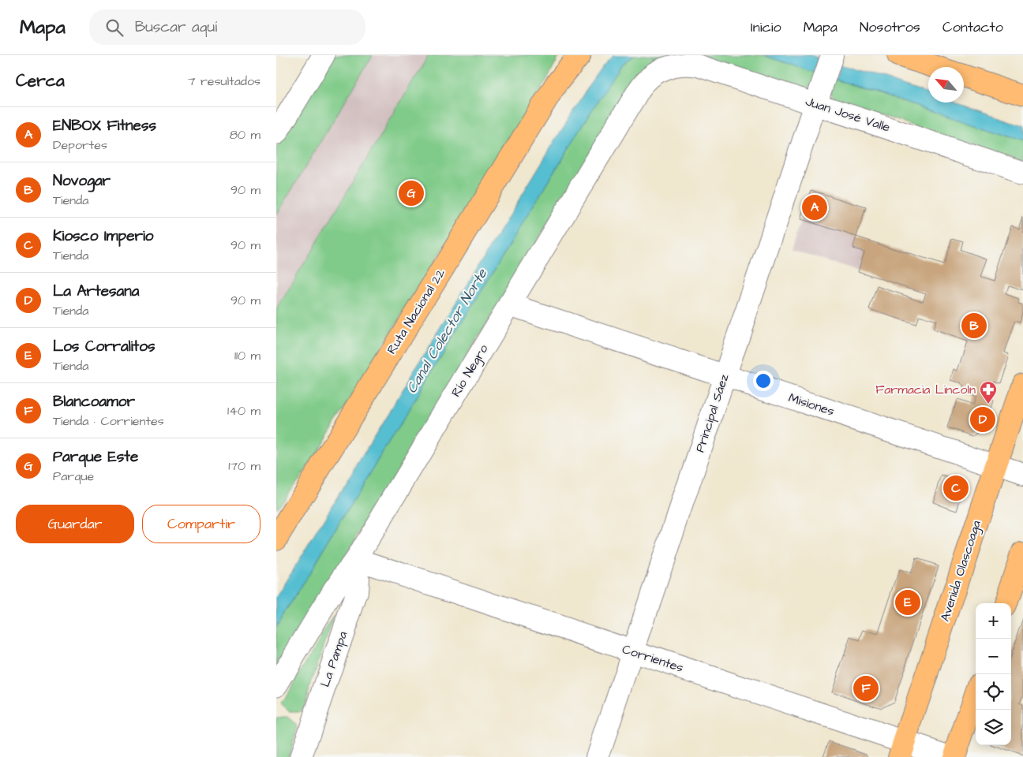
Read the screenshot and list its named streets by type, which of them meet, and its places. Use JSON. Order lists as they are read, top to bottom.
{
  "streets": {
    "main road": ["Ruta Nacional 22", "Avenida Olascoaga"],
    "street": [
      "Juan José Valle",
      "Río Negro",
      "Misiones",
      "Principal Sáez",
      "Corrientes",
      "La Pampa"
    ]
  },
  "crossings": [
    ["Juan José Valle", "Río Negro"],
    ["Juan José Valle", "Principal Sáez"],
    ["Río Negro", "Misiones"],
    ["Río Negro", "Corrientes"],
    ["Río Negro", "La Pampa"],
    ["Misiones", "Principal Sáez"],
    ["Misiones", "Avenida Olascoaga"],
    ["Principal Sáez", "Corrientes"],
    ["Avenida Olascoaga", "Corrientes"],
    ["Corrientes", "La Pampa"]
  ],
  "water": ["Canal Colector Norte"],
  "places": {
    "pharmacy": ["Farmacia Lincoln"]
  },
  "north": "top left",
  "page": {
    "header": "Mapa",
    "search": "Buscar aquí",
    "nav": [
      "Inicio",
      "Mapa",
      "Nosotros",
      "Contacto"
    ],
    "heading": ["Cerca", "7 resultados"],
    "list": [
      {
        "mark": "A",
        "name": "ENBOX Fitness",
        "note": "Deportes",
        "value": "80 m"
      },
      {
        "mark": "B",
        "name": "Novogar",
        "note": "Tienda",
        "value": "90 m"
      },
      {
        "mark": "C",
        "name": "Kiosco Imperio",
        "note": "Tienda",
        "value": "90 m"
      },
      {
        "mark": "D",
        "name": "La Artesana",
        "note": "Tienda",
        "value": "90 m"
      },
      {
        "mark": "E",
        "name": "Los Corralitos",
        "note": "Tienda",
        "value": "110 m"
      },
      {
        "mark": "F",
        "name": "Blancoamor",
        "note": "Tienda · Corrientes",
        "value": "140 m"
      },
      {
        "mark": "G",
        "name": "Parque Este",
        "note": "Parque",
        "value": "170 m"
      }
    ],
    "pins": [
      "G",
      "A",
      "B",
      "D",
      "C",
      "E",
      "F"
    ],
    "buttons": ["Guardar", "Compartir"],
    "map_buttons": ["+", "−"]
  }
}
